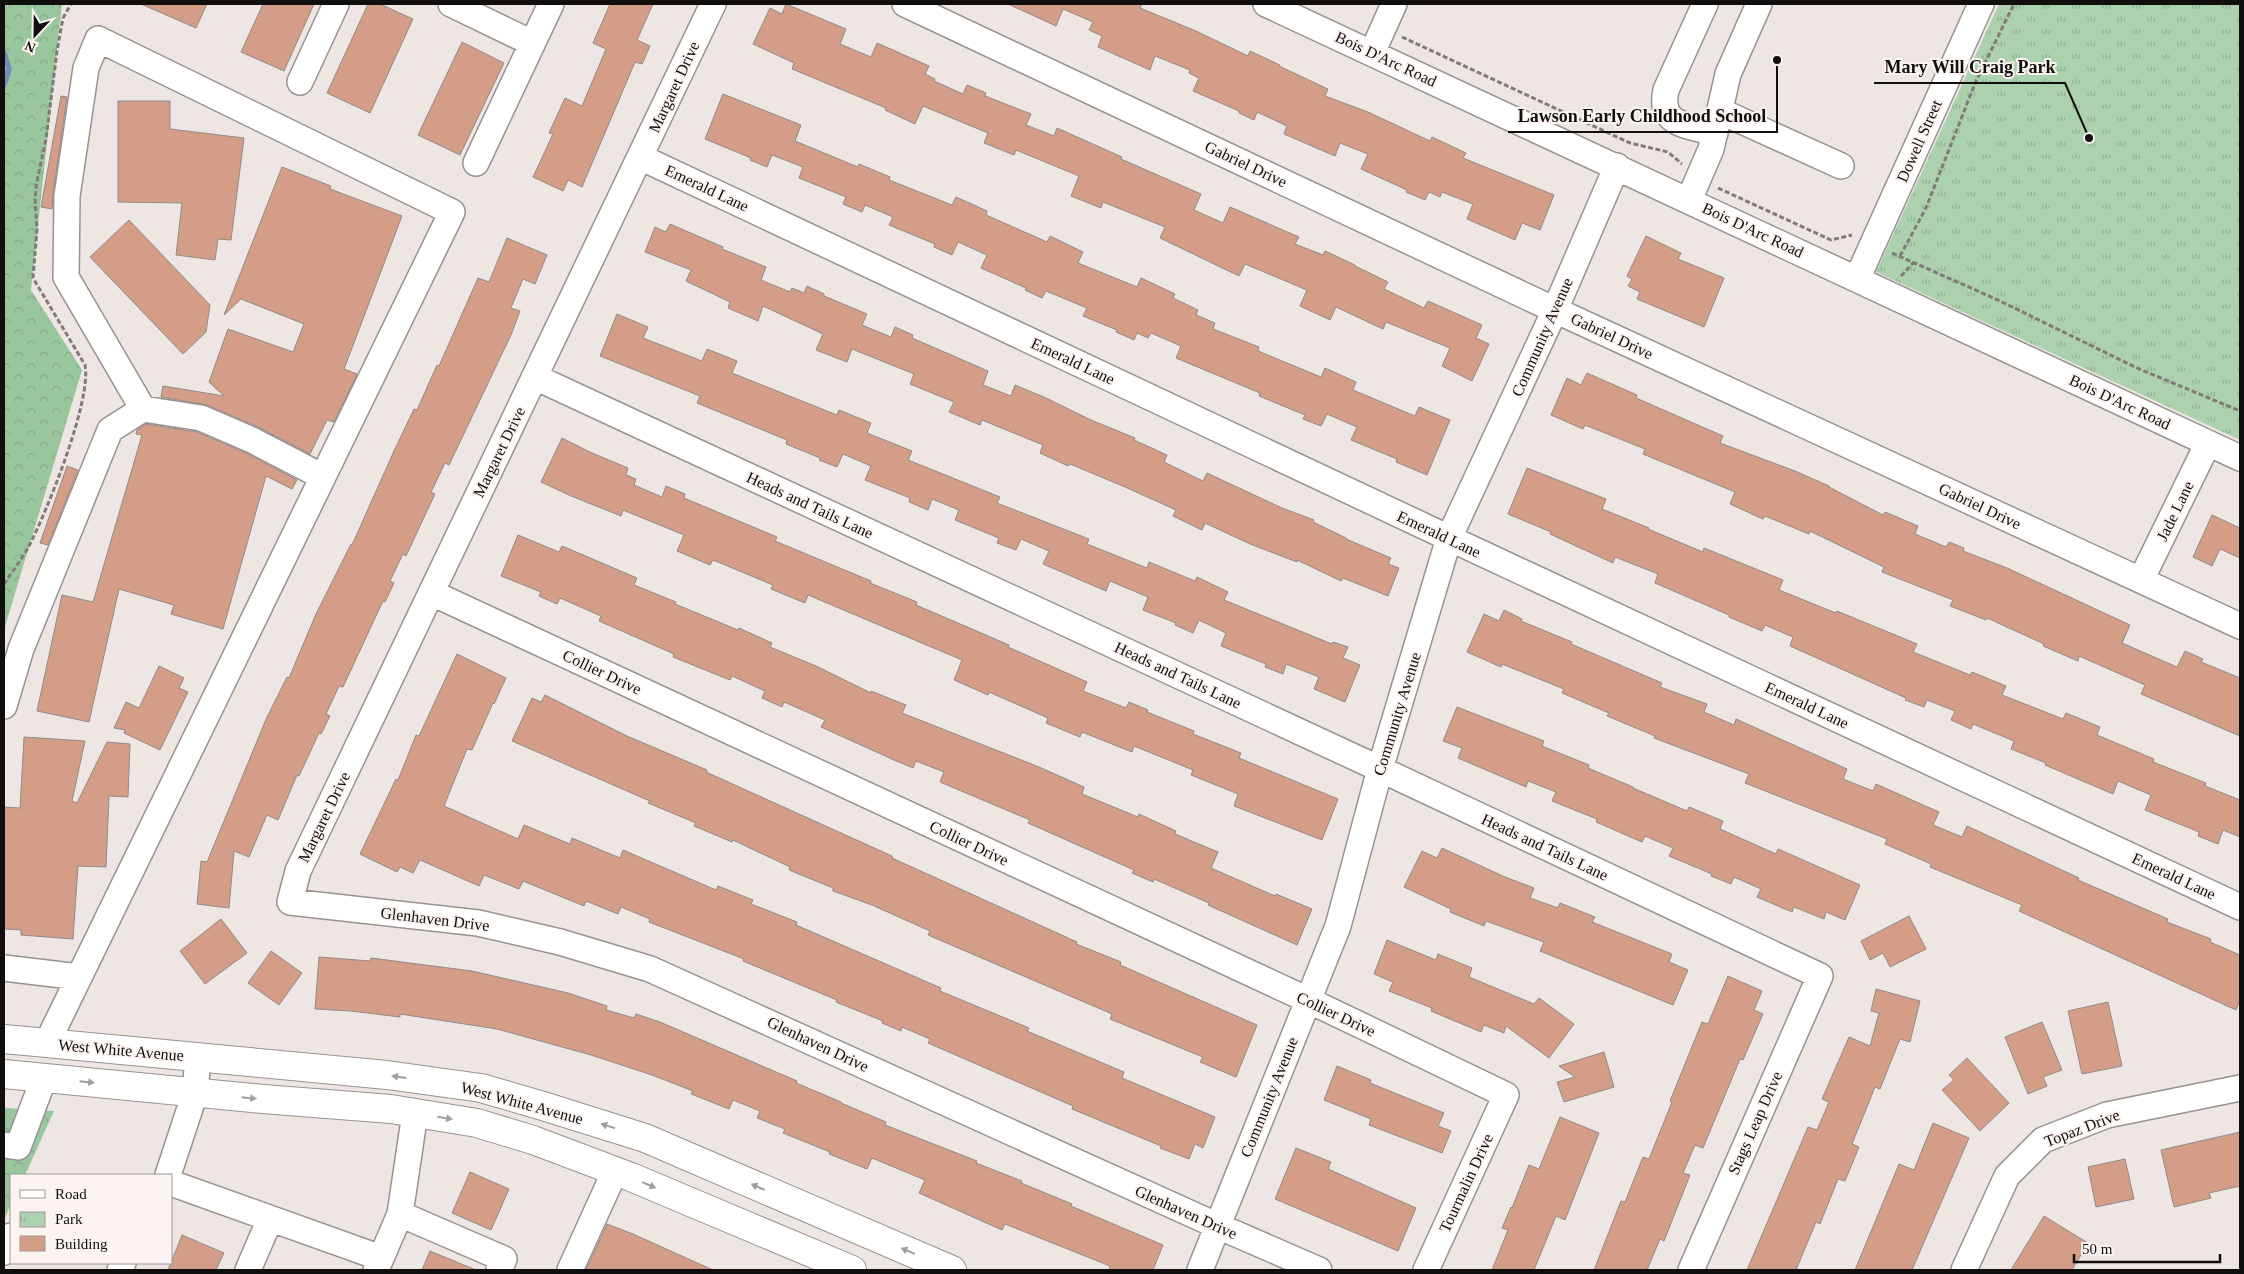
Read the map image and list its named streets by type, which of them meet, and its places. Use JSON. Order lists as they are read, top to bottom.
{
  "streets": {
    "main road": ["West White Avenue"],
    "street": [
      "Bois D'Arc Road",
      "Margaret Drive",
      "Dowell Street",
      "Gabriel Drive",
      "Emerald Lane",
      "Community Avenue",
      "Heads and Tails Lane",
      "Jade Lane",
      "Collier Drive",
      "Glenhaven Drive",
      "Stags Leap Drive",
      "Topaz Drive",
      "Tourmalin Drive"
    ]
  },
  "crossings": [
    ["Bois D'Arc Road", "Dowell Street"],
    ["Bois D'Arc Road", "Community Avenue"],
    ["Bois D'Arc Road", "Jade Lane"],
    ["Margaret Drive", "Emerald Lane"],
    ["Margaret Drive", "Heads and Tails Lane"],
    ["Margaret Drive", "Collier Drive"],
    ["Margaret Drive", "Glenhaven Drive"],
    ["Gabriel Drive", "Community Avenue"],
    ["Gabriel Drive", "Jade Lane"],
    ["Emerald Lane", "Community Avenue"],
    ["Community Avenue", "Heads and Tails Lane"],
    ["Community Avenue", "Collier Drive"],
    ["Community Avenue", "Glenhaven Drive"],
    ["Heads and Tails Lane", "Stags Leap Drive"],
    ["Collier Drive", "Tourmalin Drive"]
  ],
  "places": ["Lawson Early Childhood School", "Mary Will Craig Park"],
  "legend": ["Road", "Park", "Building"],
  "scale_bar": "50 m",
  "north": "bottom"
}
